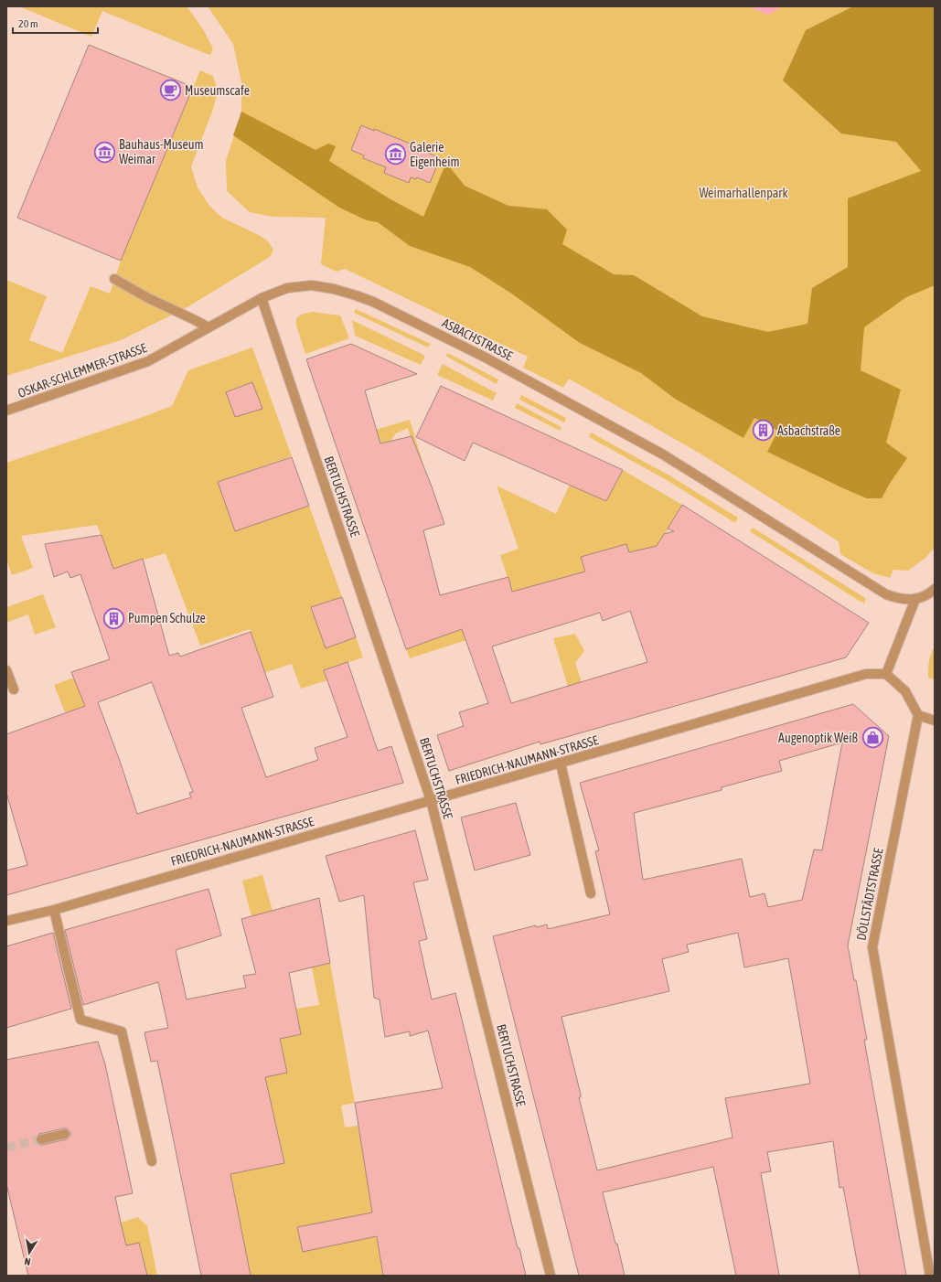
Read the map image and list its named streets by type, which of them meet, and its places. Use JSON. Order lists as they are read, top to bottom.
{
  "streets": {
    "street": [
      "ASBACHSTRASSE",
      "OSKAR-SCHLEMMER-STRASSE",
      "BERTUCHSTRASSE",
      "FRIEDRICH-NAUMANN-STRASSE",
      "DÖLLSTÄDTSTRASSE"
    ]
  },
  "crossings": [
    ["ASBACHSTRASSE", "OSKAR-SCHLEMMER-STRASSE"],
    ["ASBACHSTRASSE", "BERTUCHSTRASSE"],
    ["OSKAR-SCHLEMMER-STRASSE", "BERTUCHSTRASSE"],
    ["BERTUCHSTRASSE", "FRIEDRICH-NAUMANN-STRASSE"]
  ],
  "parks": ["Weimarhallenpark"],
  "places": {
    "cafe": ["Museumscafe"],
    "museum": ["Bauhaus-Museum Weimar", "Galerie Eigenheim"],
    "building": ["Asbachstraße", "Pumpen Schulze"],
    "shop": ["Augenoptik Weiß"]
  },
  "scale_bar": "20 m",
  "north": "bottom"
}
